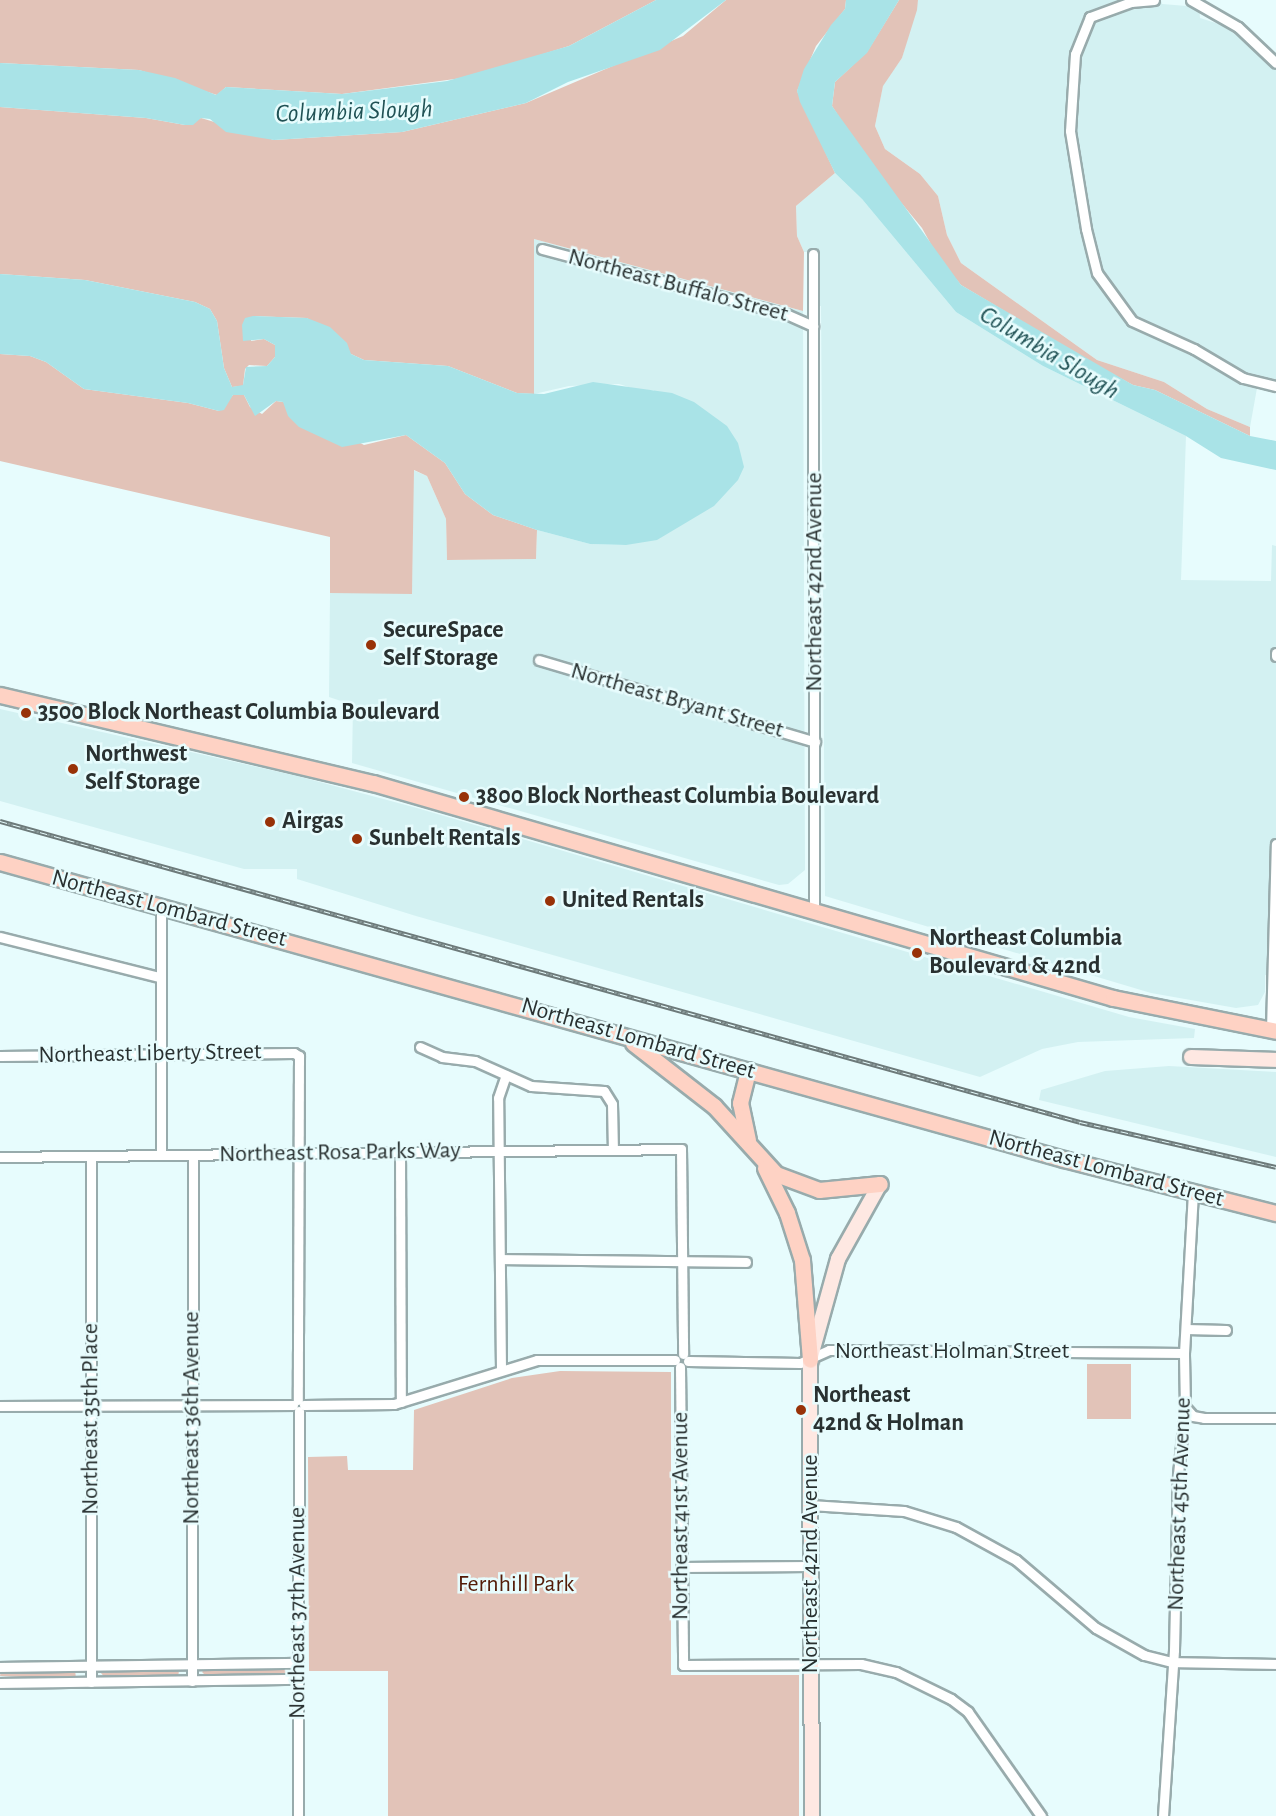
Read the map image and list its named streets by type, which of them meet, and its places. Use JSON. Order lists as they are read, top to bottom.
{
  "streets": {
    "main road": ["Northeast Lombard Street"],
    "street": [
      "Northeast Buffalo Street",
      "Northeast 42nd Avenue",
      "Northeast Bryant Street",
      "Northeast Liberty Street",
      "Northeast Rosa Parks Way",
      "Northeast Holman Street",
      "Northeast 36th Avenue",
      "Northeast 35th Place",
      "Northeast 45th Avenue",
      "Northeast 41st Avenue",
      "Northeast 37th Avenue"
    ]
  },
  "crossings": [
    ["Northeast Buffalo Street", "Northeast 42nd Avenue"],
    ["Northeast 42nd Avenue", "Northeast Bryant Street"],
    ["Northeast 42nd Avenue", "Northeast Holman Street"],
    ["Northeast 42nd Avenue", "Northeast 41st Avenue"],
    ["Northeast Lombard Street", "Northeast 45th Avenue"],
    ["Northeast Liberty Street", "Northeast 37th Avenue"],
    ["Northeast Rosa Parks Way", "Northeast 36th Avenue"],
    ["Northeast Rosa Parks Way", "Northeast 35th Place"],
    ["Northeast Rosa Parks Way", "Northeast 41st Avenue"],
    ["Northeast Rosa Parks Way", "Northeast 37th Avenue"],
    ["Northeast Holman Street", "Northeast 36th Avenue"],
    ["Northeast Holman Street", "Northeast 35th Place"],
    ["Northeast Holman Street", "Northeast 45th Avenue"],
    ["Northeast Holman Street", "Northeast 41st Avenue"],
    ["Northeast Holman Street", "Northeast 37th Avenue"]
  ],
  "water": ["Columbia Slough"],
  "parks": ["Fernhill Park"],
  "places": [
    "SecureSpace Self Storage",
    "3500 Block Northeast Columbia Boulevard",
    "Northwest Self Storage",
    "3800 Block Northeast Columbia Boulevard",
    "Airgas",
    "Sunbelt Rentals",
    "United Rentals",
    "Northeast Columbia Boulevard & 42nd",
    "Northeast 42nd & Holman"
  ]
}
